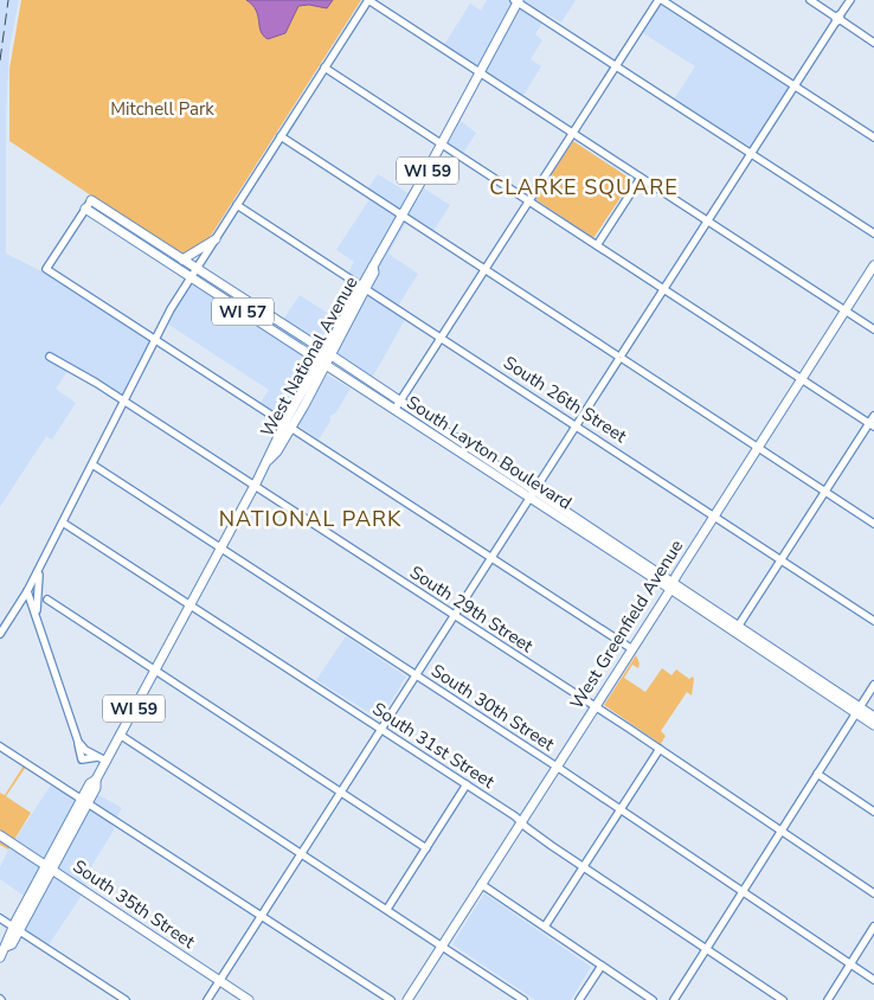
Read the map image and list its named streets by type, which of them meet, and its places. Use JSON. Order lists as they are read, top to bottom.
{
  "streets": {
    "main road": [
      "WI 59",
      "WI 57",
      "West National Avenue",
      "South Layton Boulevard",
      "West Greenfield Avenue",
      "South 35th Street"
    ],
    "street": [
      "South 26th Street",
      "South 29th Street",
      "South 30th Street",
      "South 31st Street"
    ]
  },
  "crossings": [
    ["West National Avenue", "South 26th Street"],
    ["West National Avenue", "South Layton Boulevard"],
    ["West National Avenue", "South 29th Street"],
    ["West National Avenue", "South 30th Street"],
    ["West National Avenue", "South 31st Street"],
    ["West National Avenue", "South 35th Street"],
    ["South 26th Street", "West Greenfield Avenue"],
    ["South Layton Boulevard", "West Greenfield Avenue"],
    ["South 29th Street", "West Greenfield Avenue"],
    ["West Greenfield Avenue", "South 30th Street"],
    ["West Greenfield Avenue", "South 31st Street"]
  ],
  "districts": ["CLARKE SQUARE", "NATIONAL PARK"],
  "parks": ["Mitchell Park"]
}
